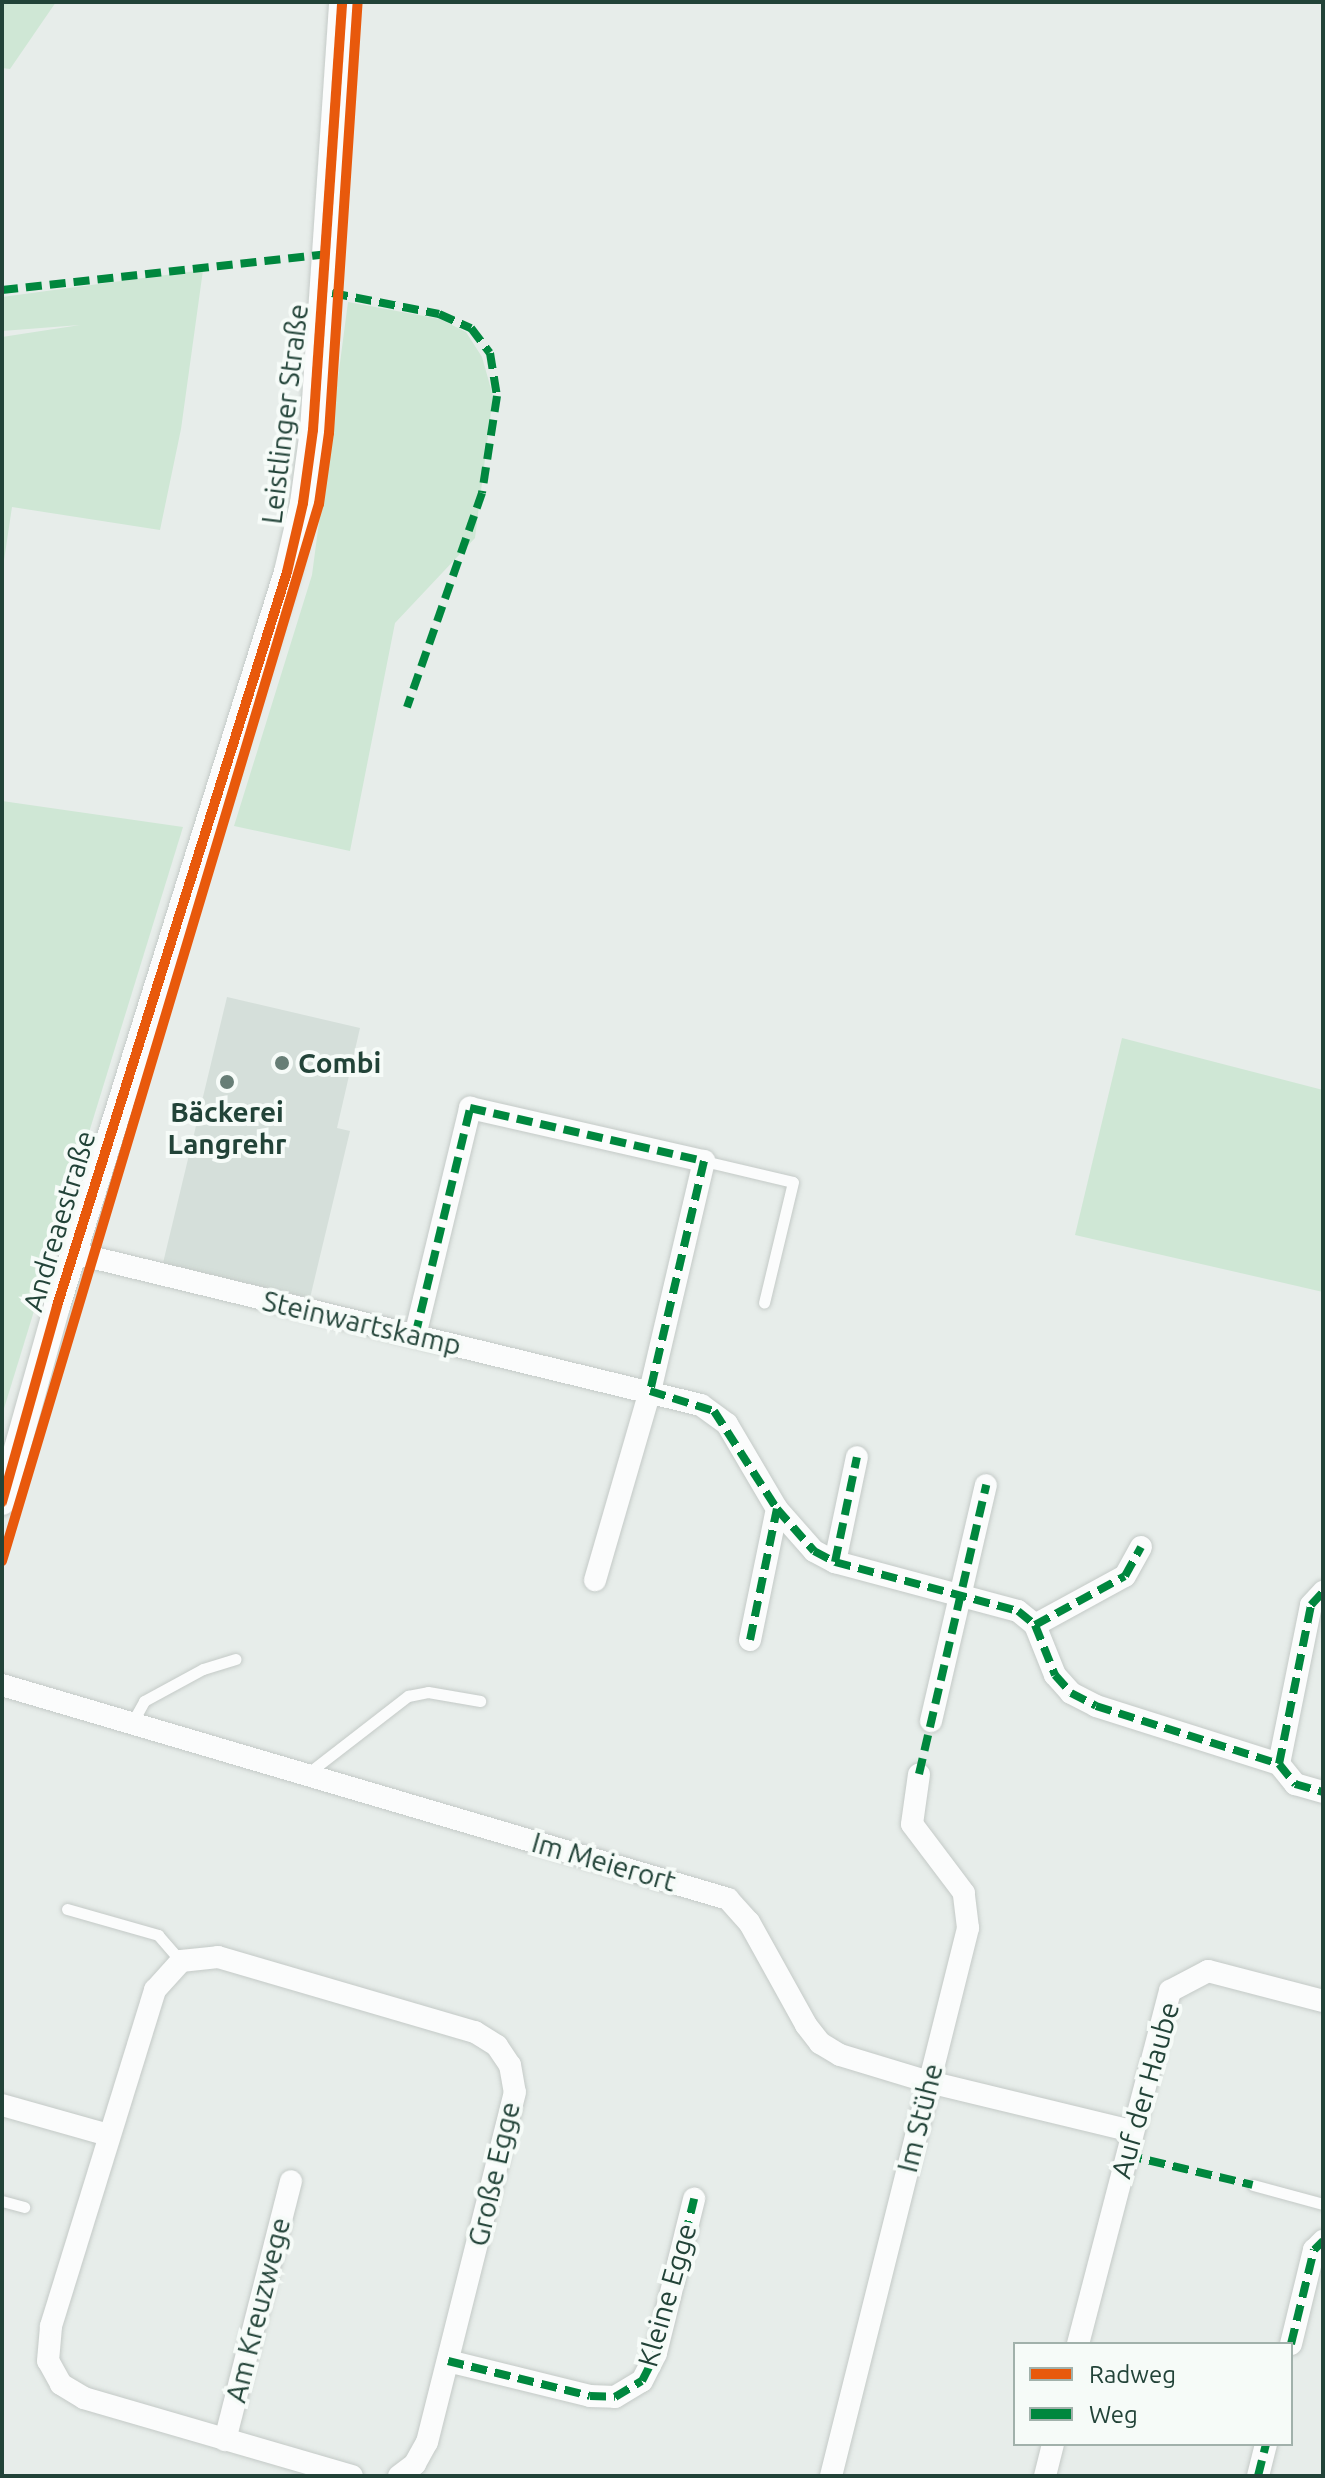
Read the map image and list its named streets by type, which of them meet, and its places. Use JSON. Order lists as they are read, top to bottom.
{
  "streets": {
    "street": [
      "Leistlinger Straße",
      "Andreaestraße",
      "Steinwartskamp",
      "Im Meierort",
      "Auf der Haube",
      "Im Stühe",
      "Große Egge",
      "Kleine Egge",
      "Am Kreuzwege"
    ]
  },
  "crossings": [
    ["Leistlinger Straße", "Andreaestraße"],
    ["Andreaestraße", "Steinwartskamp"],
    ["Im Meierort", "Auf der Haube"],
    ["Im Meierort", "Im Stühe"],
    ["Große Egge", "Kleine Egge"]
  ],
  "places": ["Combi", "Bäckerei Langrehr"],
  "legend": ["Radweg", "Weg"]
}
